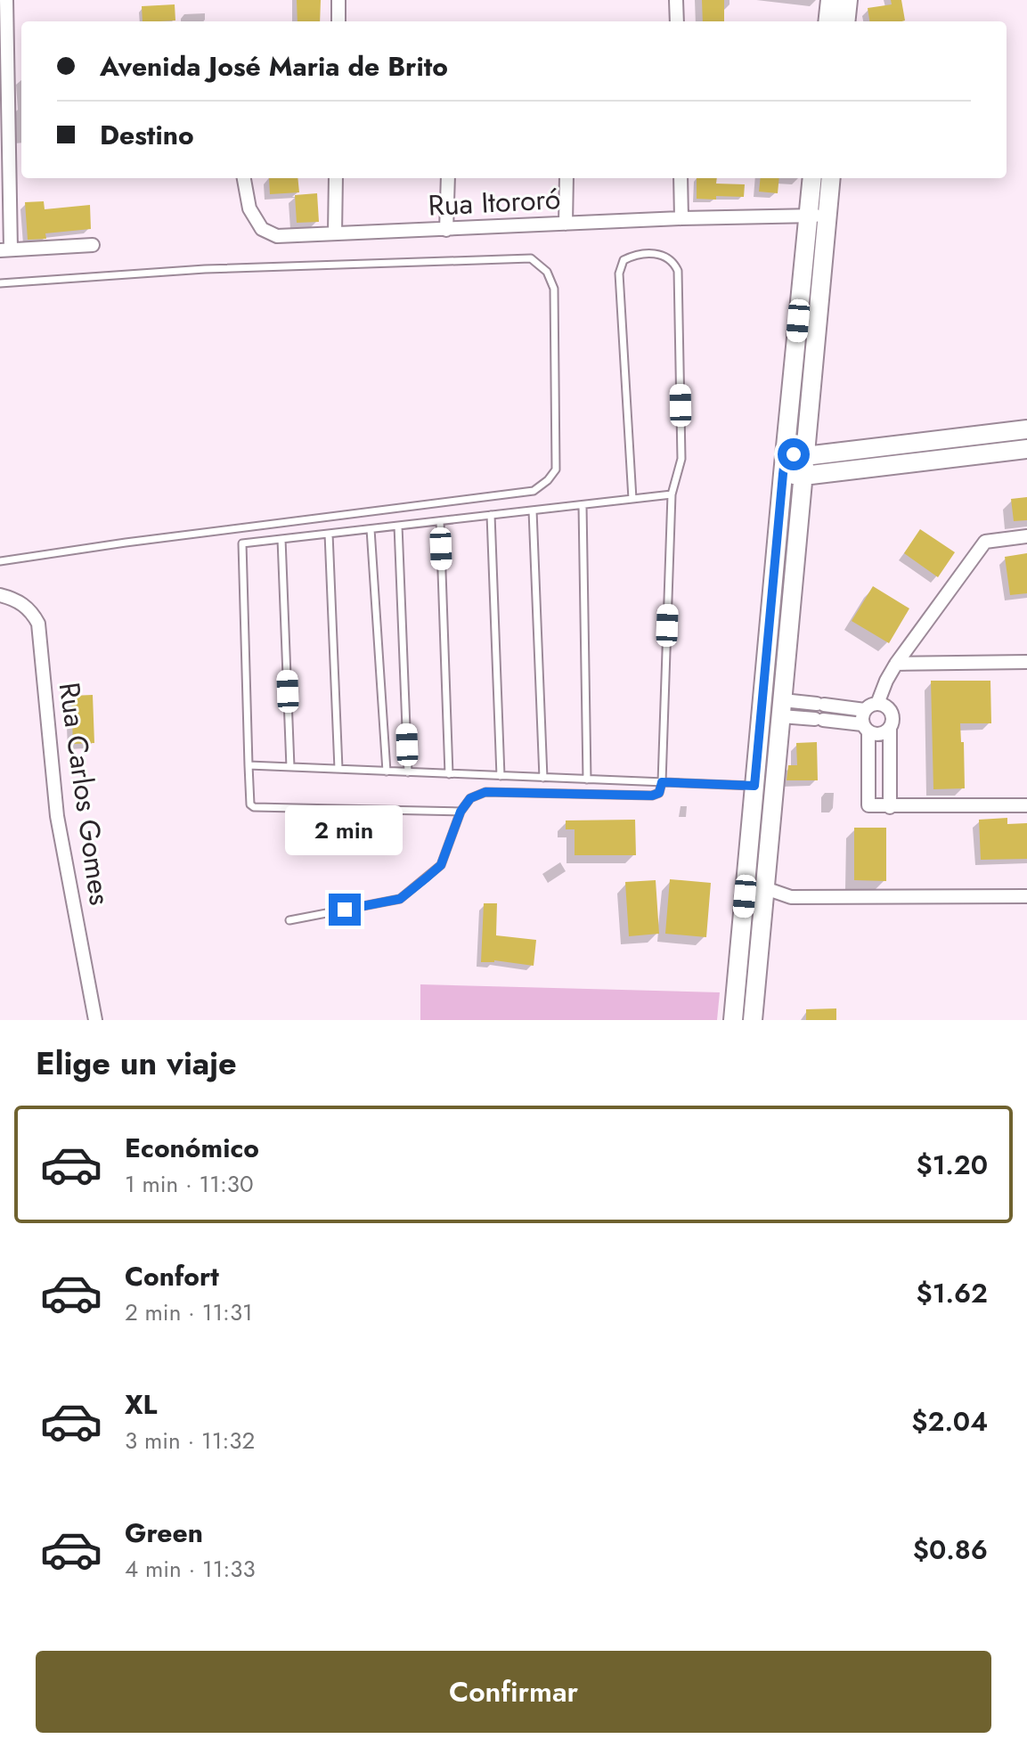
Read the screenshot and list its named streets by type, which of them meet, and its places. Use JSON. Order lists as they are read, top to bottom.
{
  "streets": {
    "street": ["Rua Itororó", "Rua Carlos Gomes"]
  },
  "page": {
    "banner": ["Avenida José Maria de Brito", "Destino"],
    "bubble": "2 min",
    "heading": "Elige un viaje",
    "list": [
      {
        "name": "Económico",
        "note": "1 min · 11:30",
        "value": "$1.20"
      },
      {
        "name": "Confort",
        "note": "2 min · 11:31",
        "value": "$1.62"
      },
      {
        "name": "XL",
        "note": "3 min · 11:32",
        "value": "$2.04"
      },
      {
        "name": "Green",
        "note": "4 min · 11:33",
        "value": "$0.86"
      }
    ],
    "buttons": "Confirmar"
  }
}
